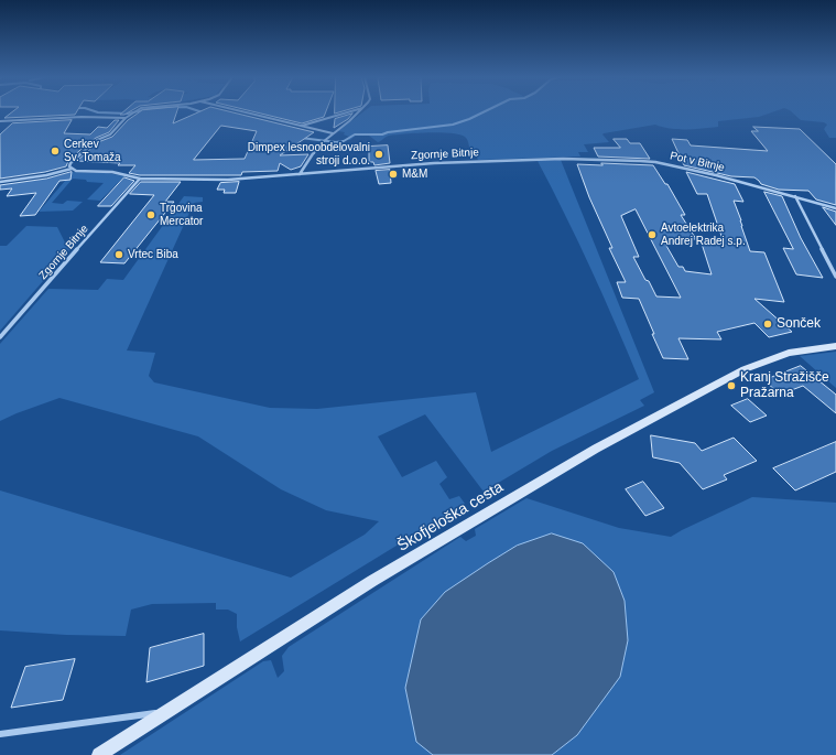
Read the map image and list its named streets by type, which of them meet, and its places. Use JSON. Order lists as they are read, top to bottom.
{
  "streets": {
    "street": ["Zgornje Bitnje", "Pot v Bitnje", "Škofjeloška cesta"]
  },
  "crossings": [
    ["Zgornje Bitnje", "Pot v Bitnje"]
  ],
  "places": [
    "Cerkev Sv. Tomaža",
    "Dimpex lesnoobdelovalni stroji d.o.o.",
    "M&M",
    "Trgovina Mercator",
    "Avtoelektrika Andrej Radej s.p.",
    "Vrtec Biba",
    "Sonček",
    "Kranj Stražišče Pražarna"
  ]
}
